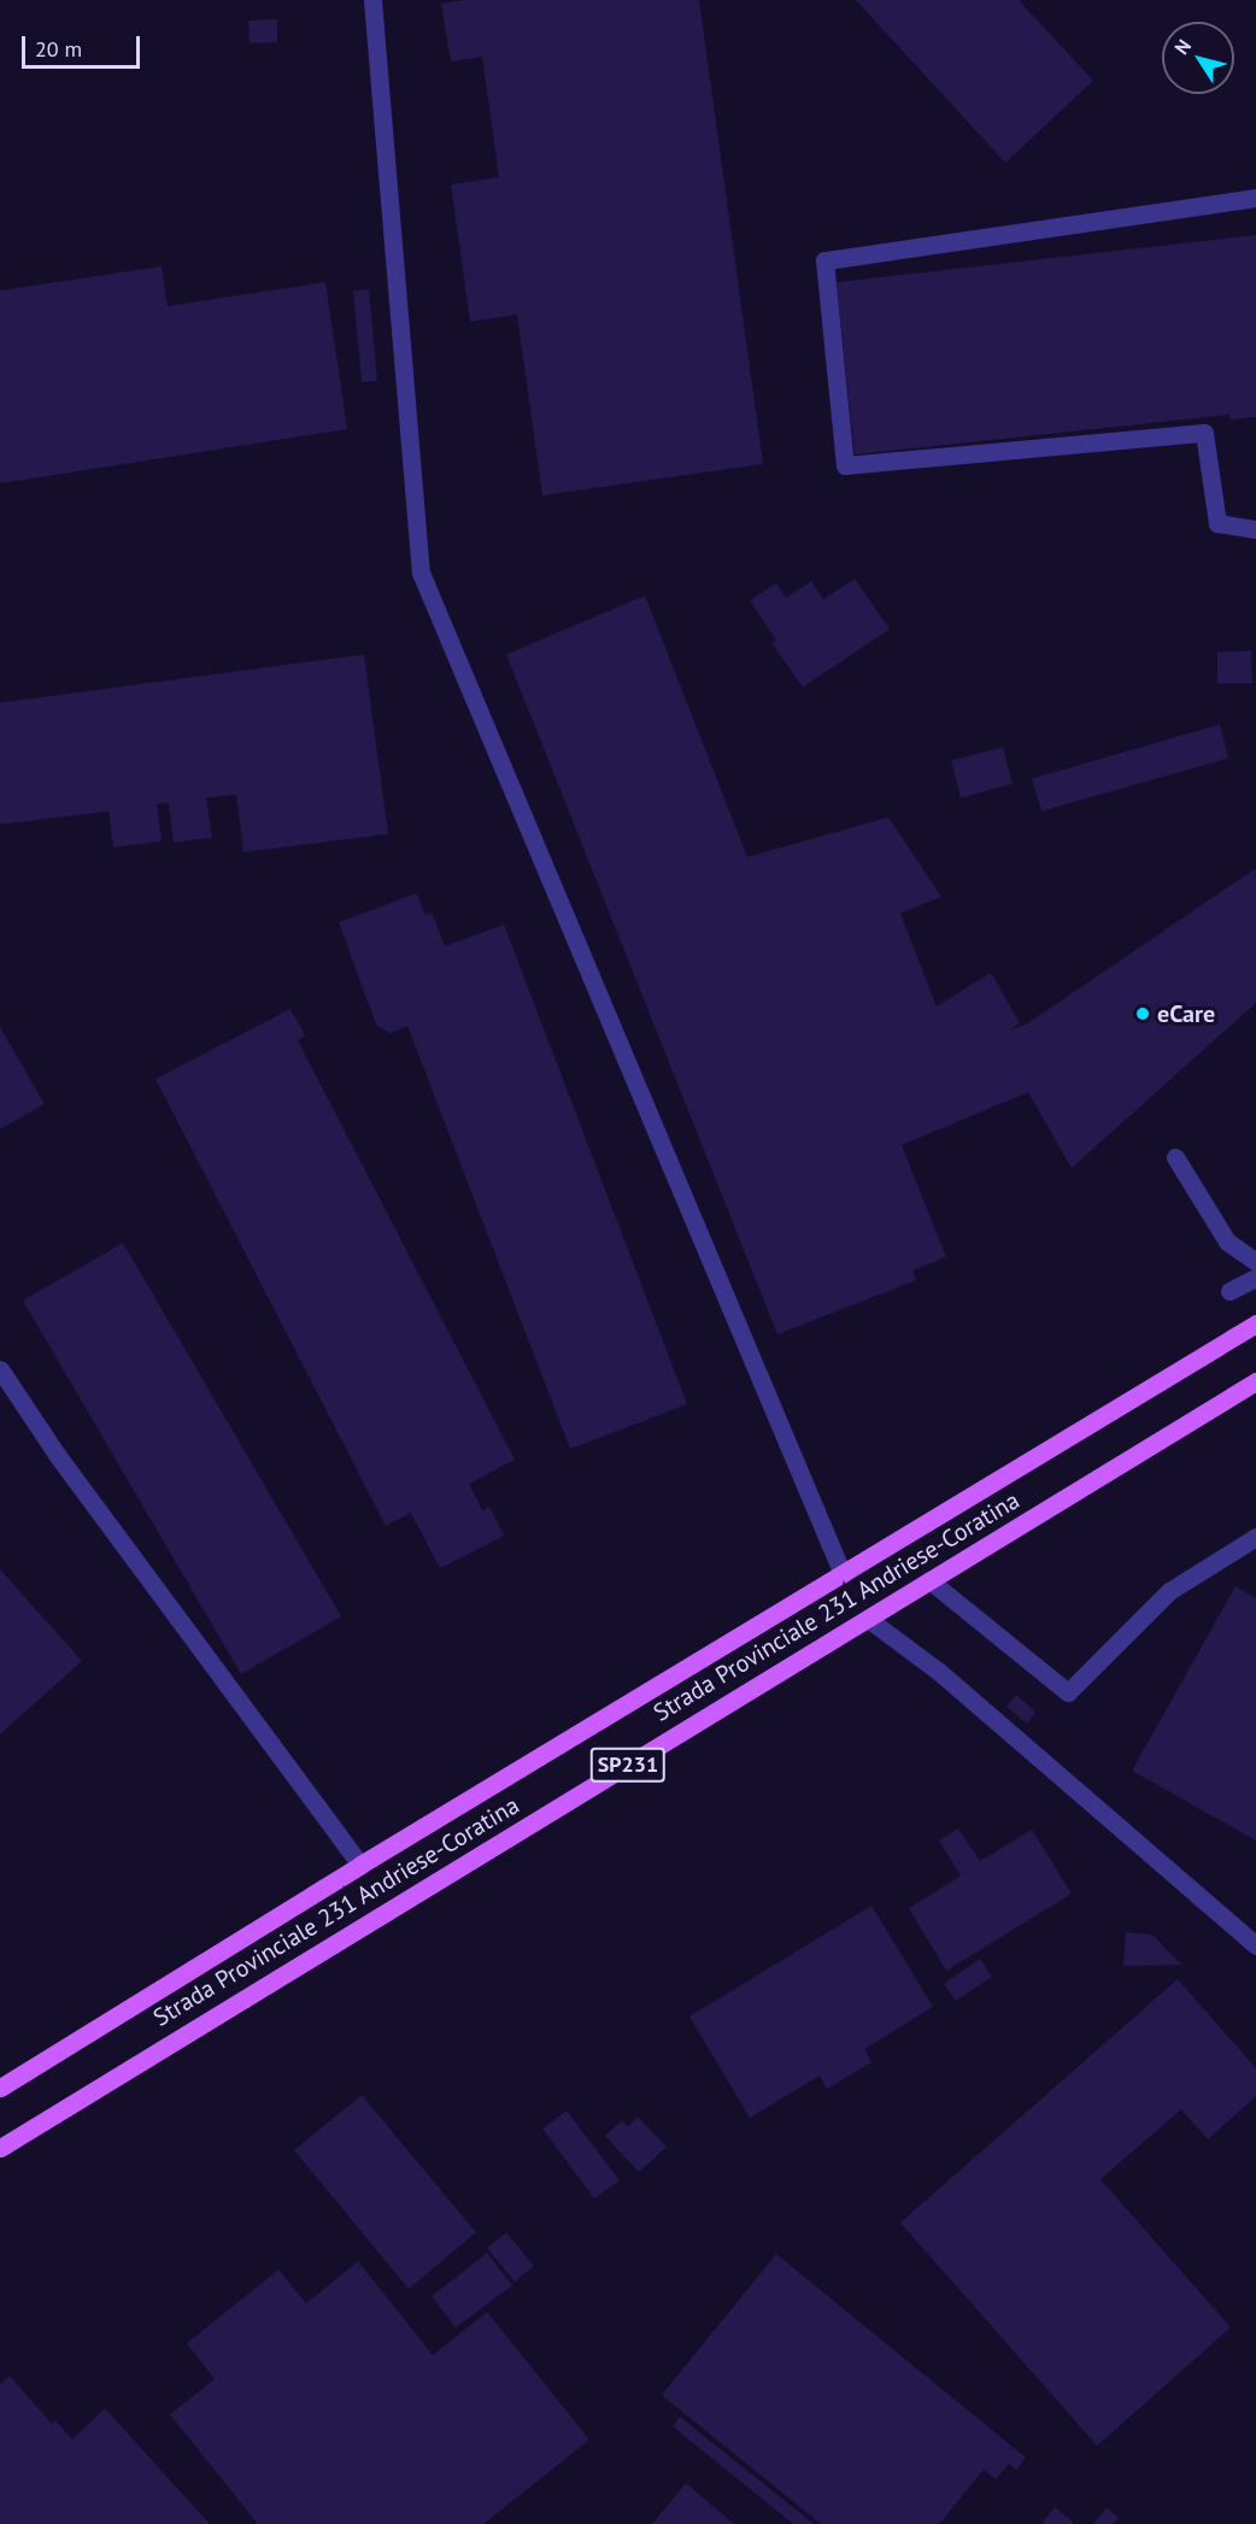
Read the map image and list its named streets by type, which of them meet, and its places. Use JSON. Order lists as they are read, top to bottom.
{
  "streets": {
    "main road": ["Strada Provinciale 231 Andriese-Coratina", "SP231"]
  },
  "places": ["eCare"],
  "scale_bar": "20 m",
  "north": "top left"
}
